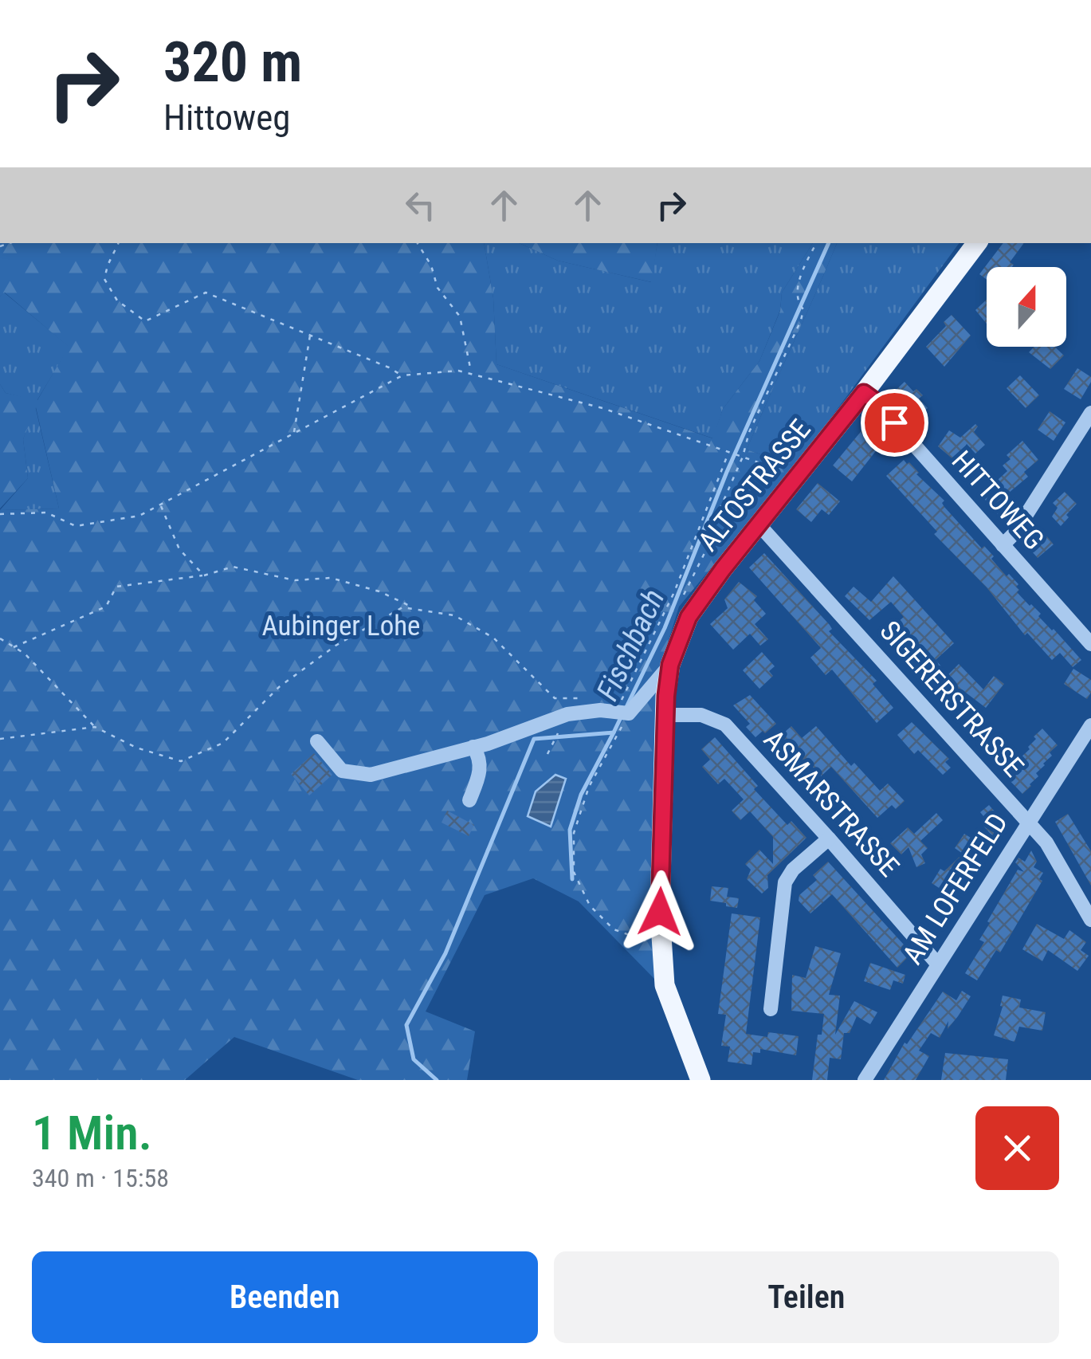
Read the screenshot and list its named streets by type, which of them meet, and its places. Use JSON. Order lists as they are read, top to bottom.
{
  "streets": {
    "main road": ["ALTOSTRASSE"],
    "street": [
      "HITTOWEG",
      "SIGERERSTRASSE",
      "ASMARSTRASSE",
      "AM LOFERFELD"
    ]
  },
  "crossings": [
    ["ALTOSTRASSE", "HITTOWEG"],
    ["ALTOSTRASSE", "SIGERERSTRASSE"],
    ["ALTOSTRASSE", "ASMARSTRASSE"],
    ["SIGERERSTRASSE", "AM LOFERFELD"],
    ["ASMARSTRASSE", "AM LOFERFELD"]
  ],
  "water": ["Fischbach"],
  "parks": ["Aubinger Lohe"],
  "north": "top",
  "page": {
    "turn": ["320 m", "Hittoweg"],
    "heading": ["1 Min.", "340 m · 15:58"],
    "buttons": ["Beenden", "Teilen"]
  }
}
